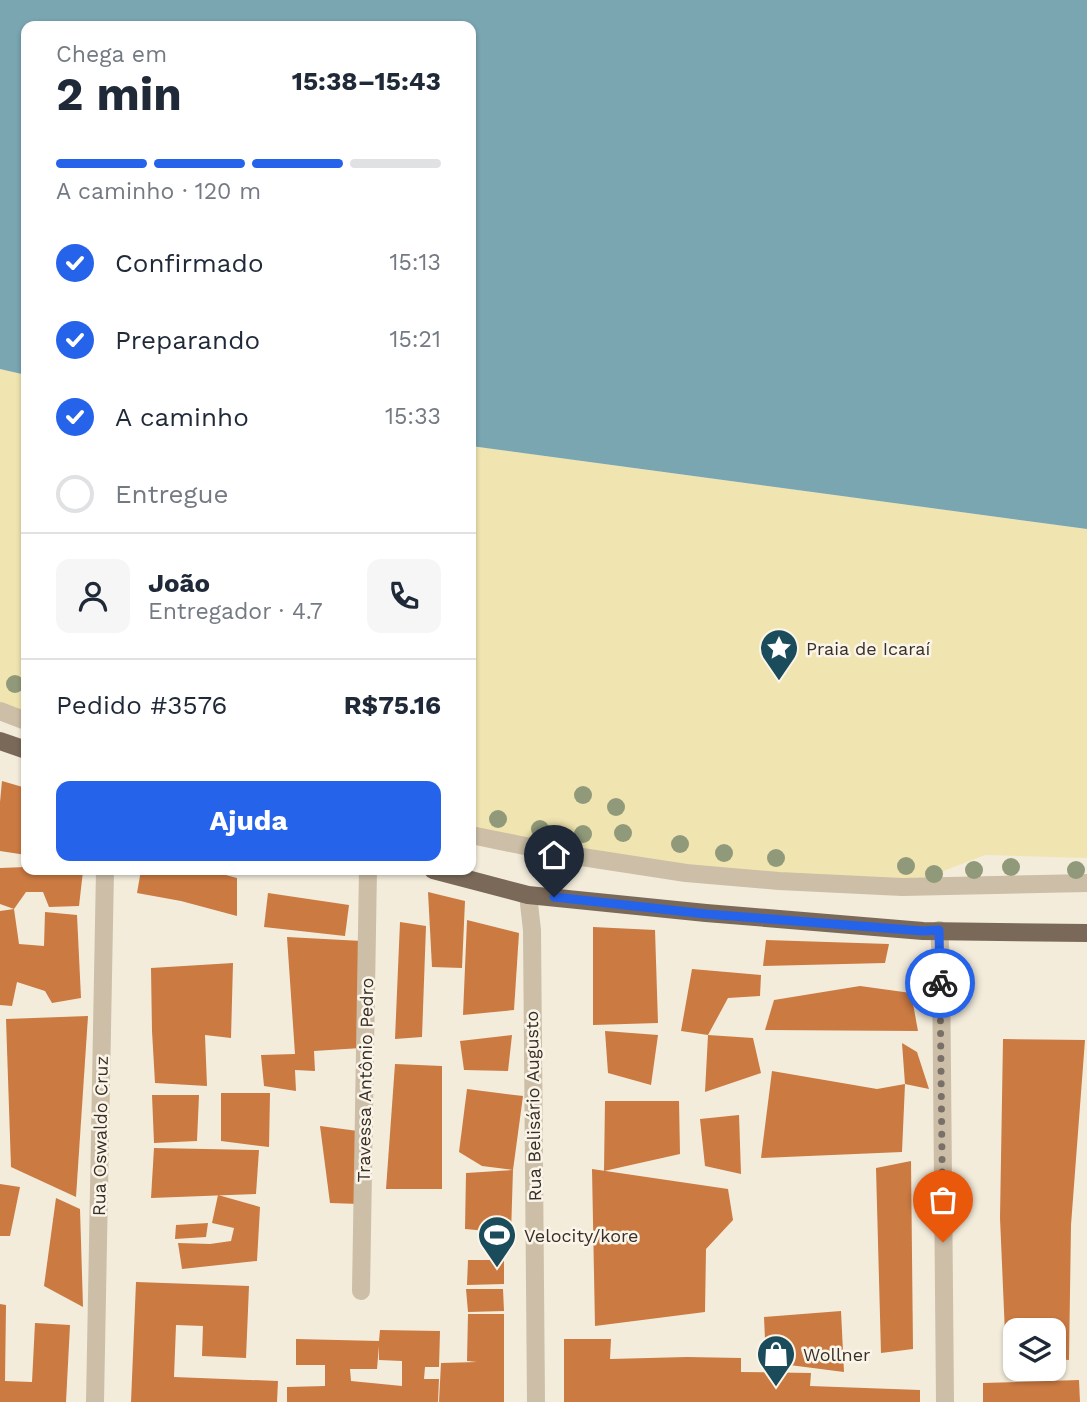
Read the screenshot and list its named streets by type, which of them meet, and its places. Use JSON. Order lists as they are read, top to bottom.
{
  "streets": {
    "street": ["Travessa Antônio Pedro", "Rua Belisário Augusto", "Rua Oswaldo Cruz"]
  },
  "places": {
    "place": ["Praia de Icaraí"],
    "sports": ["Velocity/kore"],
    "shop": ["Wollner"]
  },
  "page": {
    "heading": ["2 min", "Chega em", "15:38–15:43"],
    "panel": [
      "João",
      "Entregador · 4.7",
      "Pedido #3576",
      "R$75.16"
    ],
    "bar": "A caminho · 120 m",
    "list": [
      ["Confirmado", "15:13"],
      ["Preparando", "15:21"],
      ["A caminho", "15:33"],
      "Entregue"
    ],
    "buttons": "Ajuda"
  }
}
